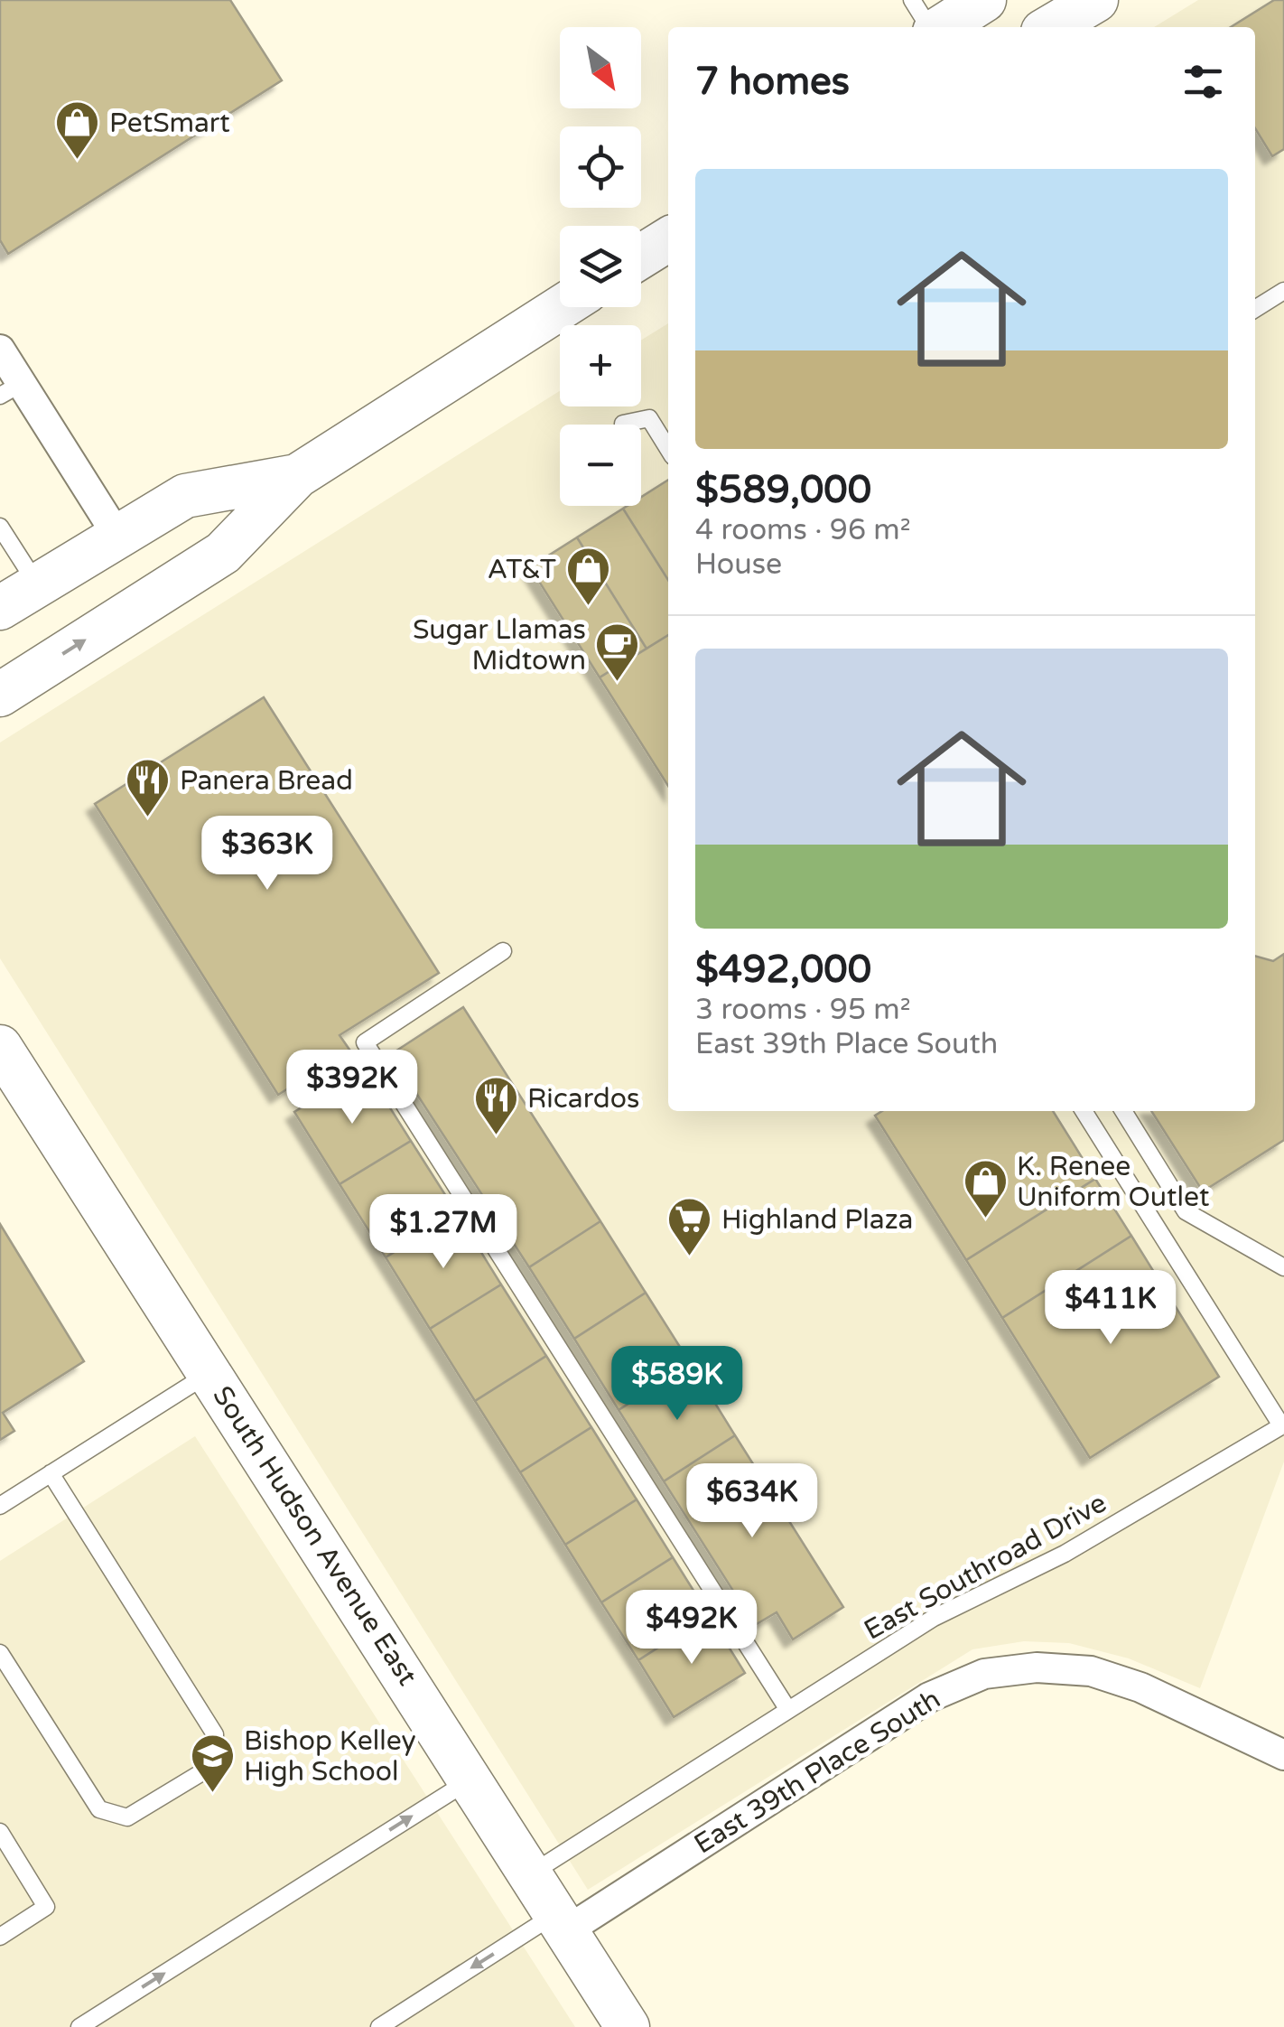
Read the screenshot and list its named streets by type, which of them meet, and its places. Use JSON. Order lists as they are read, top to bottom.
{
  "streets": {
    "main road": ["South Hudson Avenue East"],
    "street": ["East 39th Place South"],
    "lane": ["East Southroad Drive"]
  },
  "crossings": [
    ["South Hudson Avenue East", "East Southroad Drive"],
    ["South Hudson Avenue East", "East 39th Place South"]
  ],
  "places": {
    "shop": ["PetSmart", "AT&T", "K. Renee Uniform Outlet"],
    "cafe": ["Sugar Llamas Midtown"],
    "restaurant": ["Panera Bread", "Ricardos"],
    "supermarket": ["Highland Plaza"],
    "school or university": ["Bishop Kelley High School"]
  },
  "north": "bottom right",
  "page": {
    "map_buttons": ["+", "−"],
    "heading": "7 homes",
    "list": [
      {
        "name": "$589,000",
        "note": "4 rooms · 96 m² · House"
      },
      {
        "name": "$492,000",
        "note": "3 rooms · 95 m² · East 39th Place South"
      }
    ],
    "price": [
      "$363K",
      "$392K",
      "$1.27M",
      "$411K",
      "$589K",
      "$634K",
      "$492K"
    ]
  }
}
